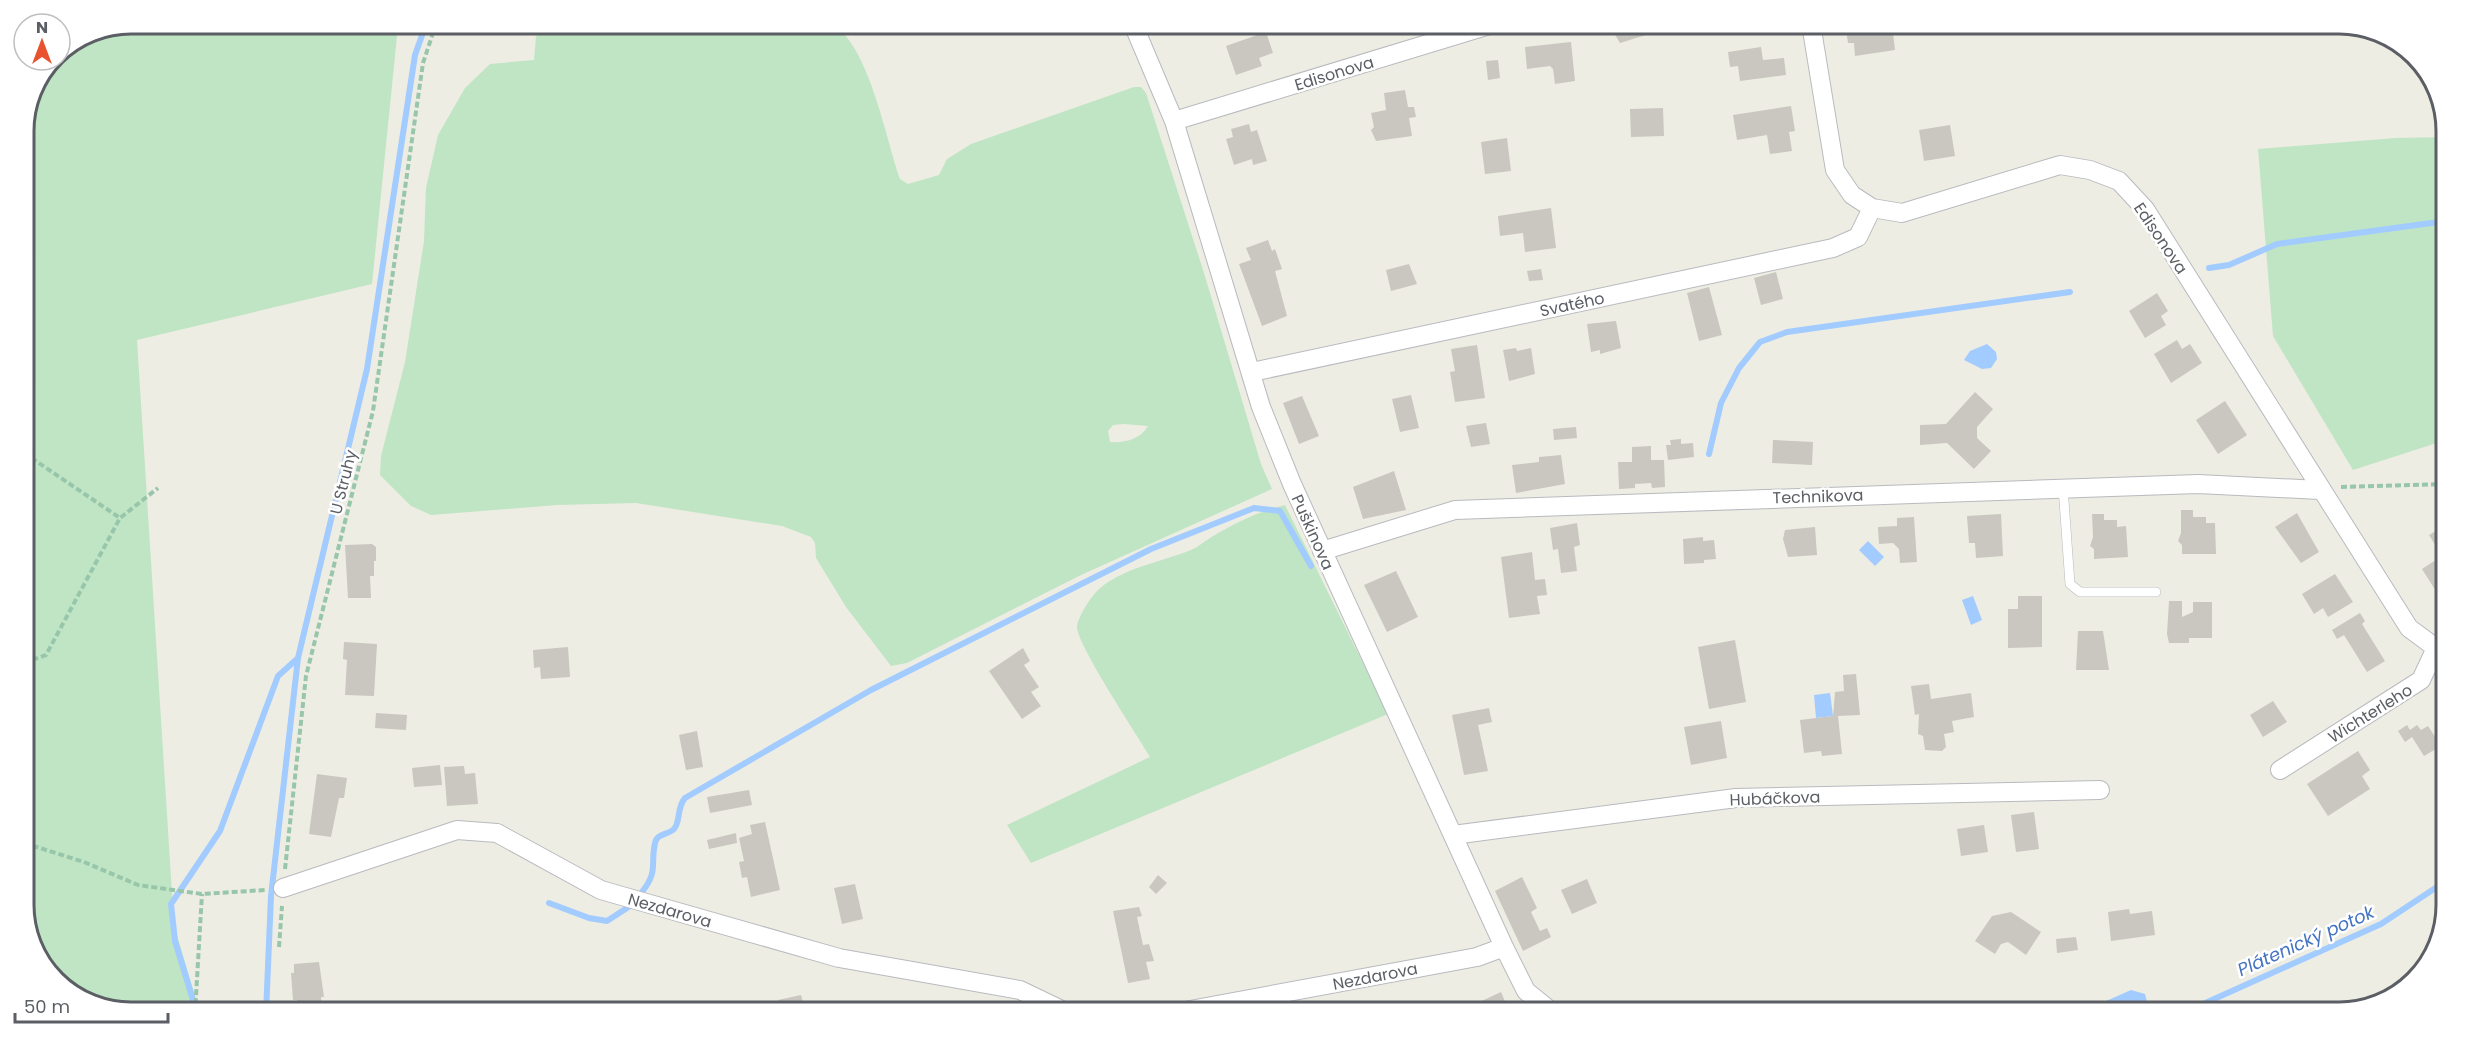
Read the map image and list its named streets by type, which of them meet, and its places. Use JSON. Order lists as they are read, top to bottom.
{
  "streets": {
    "street": [
      "Edisonova",
      "Svatého",
      "Technikova",
      "Puškinova",
      "Wichterleho",
      "Hubáčkova",
      "Nezdarova"
    ],
    "path": ["U Struhy"]
  },
  "crossings": [
    ["Edisonova", "Svatého"],
    ["Edisonova", "Technikova"],
    ["Edisonova", "Puškinova"],
    ["Svatého", "Puškinova"],
    ["U Struhy", "Nezdarova"],
    ["Technikova", "Puškinova"],
    ["Puškinova", "Hubáčkova"],
    ["Puškinova", "Nezdarova"]
  ],
  "water": ["Plátenický potok"],
  "scale_bar": "50 m",
  "north": "top"
}
